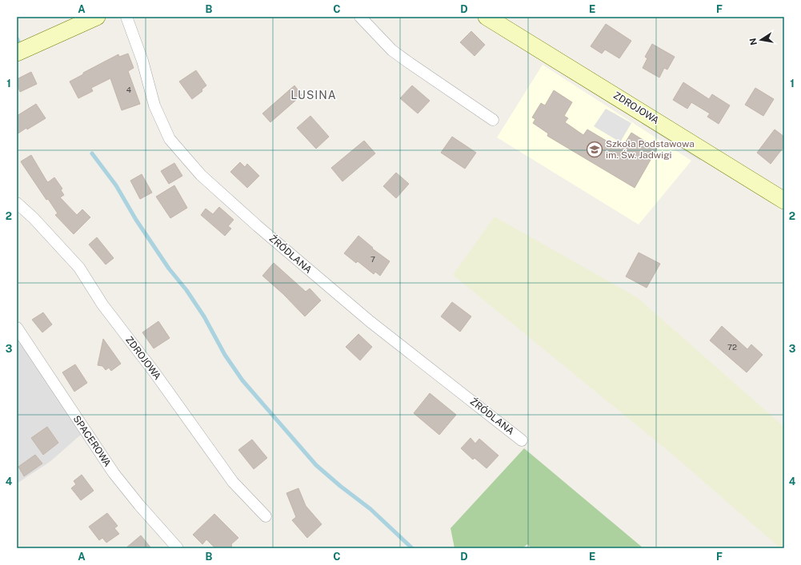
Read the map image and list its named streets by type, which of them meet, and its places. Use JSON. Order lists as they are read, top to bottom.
{
  "streets": {
    "street": ["ZDROJOWA", "ŹRÓDLANA", "SPACEROWA"]
  },
  "districts": ["LUSINA"],
  "places": {
    "school or university": ["Szkoła Podstawowa im. Św. Jadwigi"]
  },
  "house_numbers": ["4", "7", "72"],
  "north": "left",
  "grid": {
    "columns": [
      "A",
      "B",
      "C",
      "D",
      "E",
      "F"
    ],
    "rows": [
      "1",
      "2",
      "3",
      "4"
    ]
  }
}
